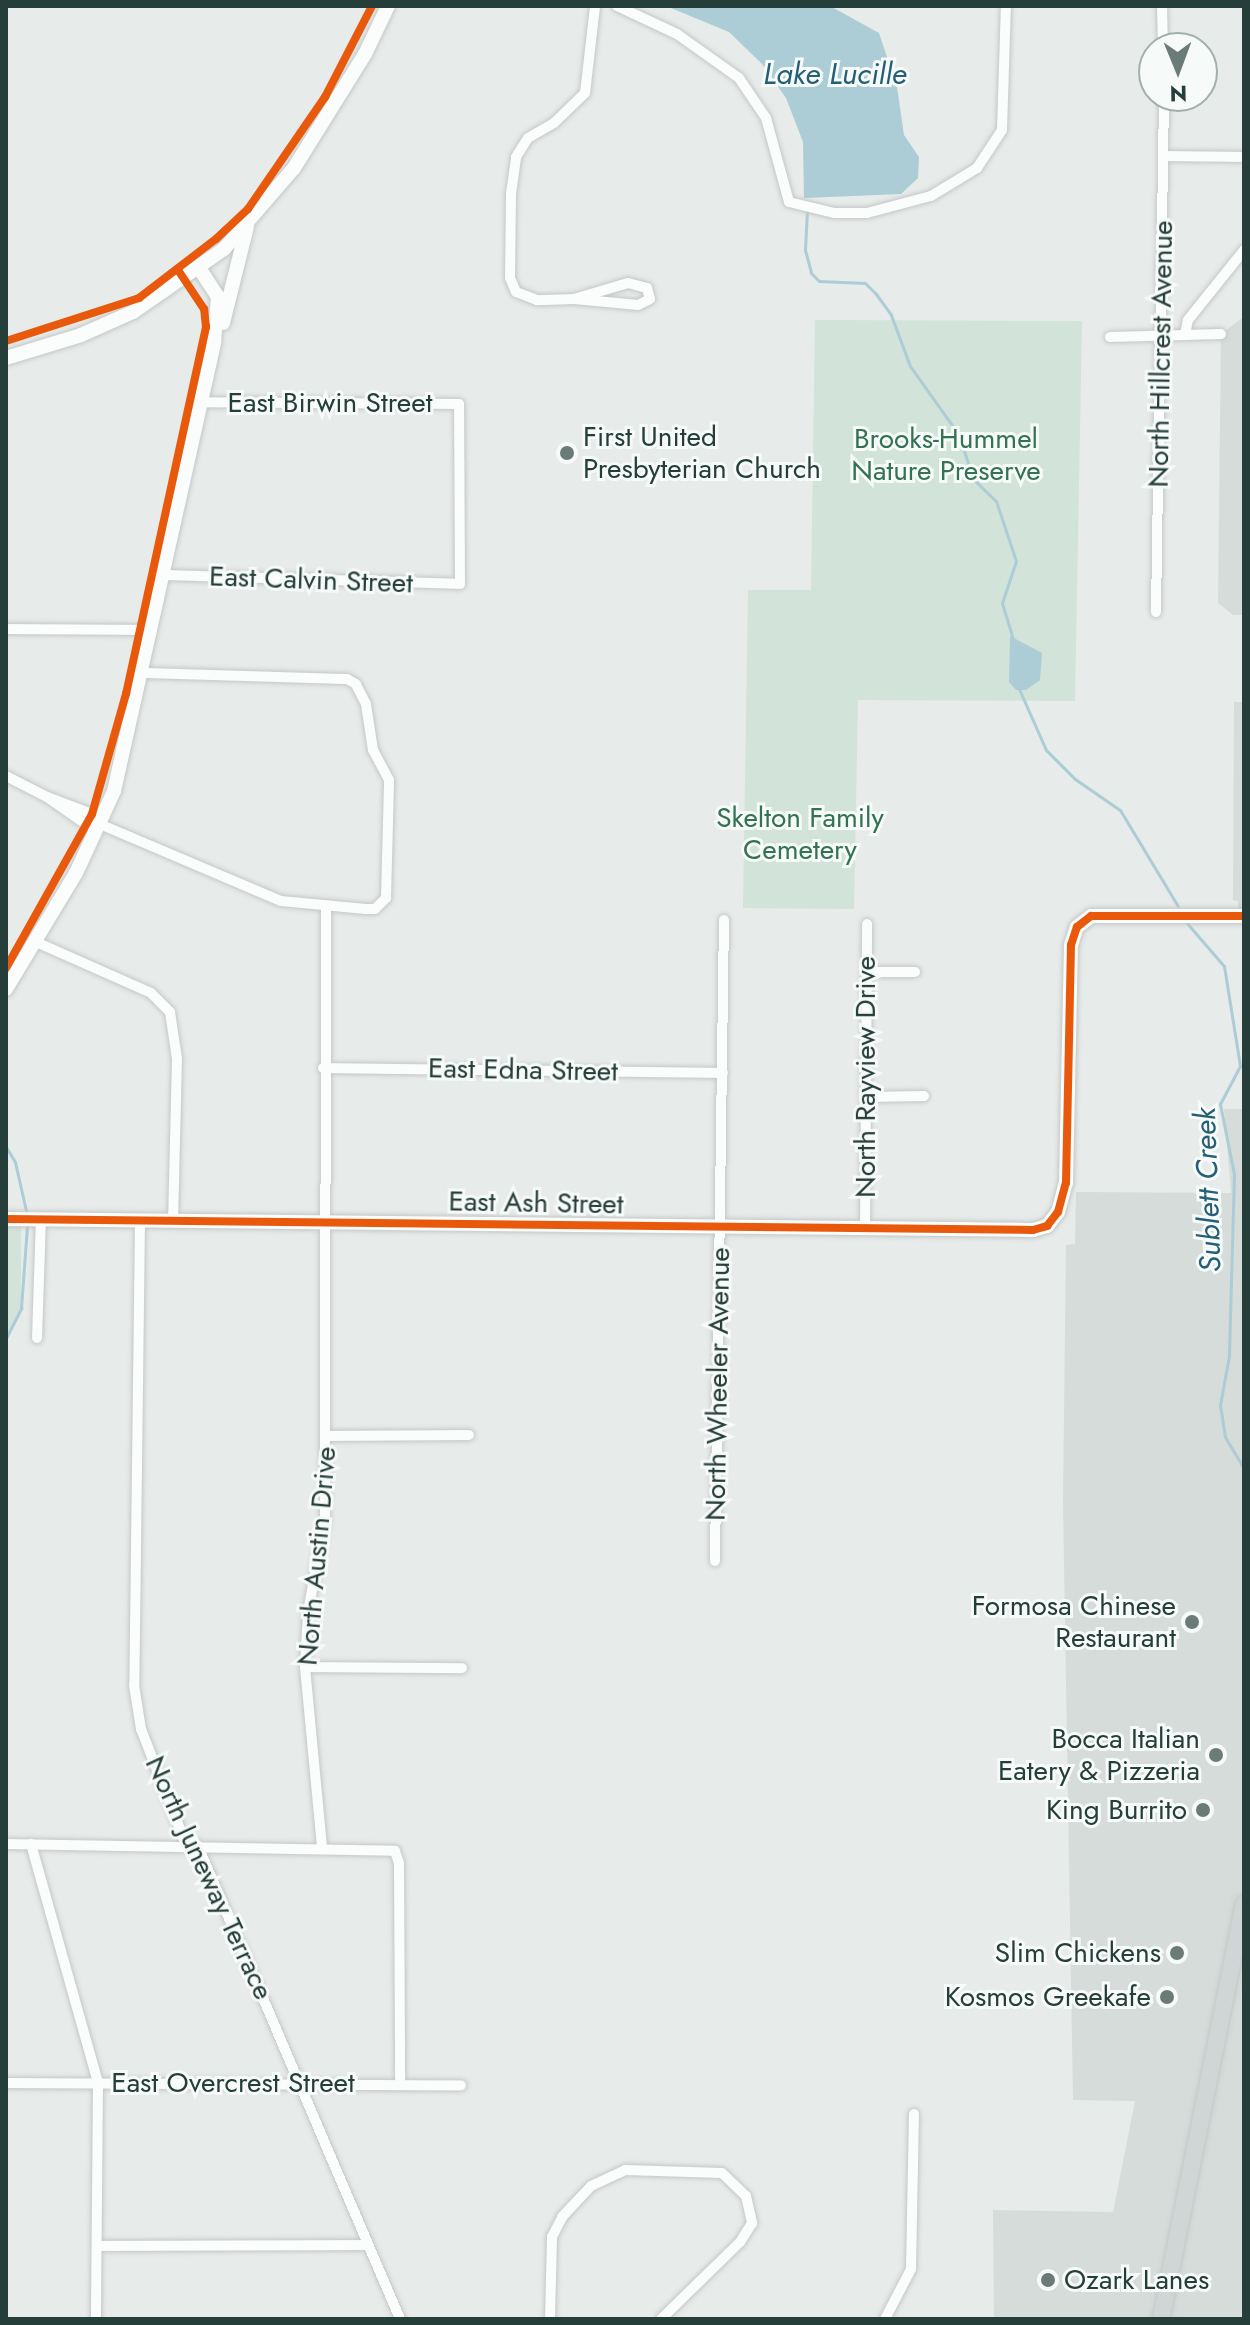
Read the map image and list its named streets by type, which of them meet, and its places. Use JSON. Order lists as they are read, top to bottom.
{
  "streets": {
    "street": [
      "North Hillcrest Avenue",
      "East Birwin Street",
      "East Calvin Street",
      "East Edna Street",
      "North Rayview Drive",
      "East Ash Street",
      "North Wheeler Avenue",
      "North Austin Drive",
      "North Juneway Terrace",
      "East Overcrest Street"
    ]
  },
  "crossings": [
    ["East Birwin Street", "East Calvin Street"],
    ["East Edna Street", "North Wheeler Avenue"],
    ["East Edna Street", "North Austin Drive"],
    ["North Rayview Drive", "East Ash Street"],
    ["East Ash Street", "North Wheeler Avenue"],
    ["East Ash Street", "North Austin Drive"],
    ["East Ash Street", "North Juneway Terrace"],
    ["North Juneway Terrace", "East Overcrest Street"]
  ],
  "water": ["Lake Lucille", "Sublett Creek"],
  "parks": ["Brooks-Hummel Nature Preserve", "Skelton Family Cemetery"],
  "places": [
    "First United Presbyterian Church",
    "Formosa Chinese Restaurant",
    "Bocca Italian Eatery & Pizzeria",
    "King Burrito",
    "Slim Chickens",
    "Kosmos Greekafe",
    "Ozark Lanes"
  ],
  "north": "bottom"
}
